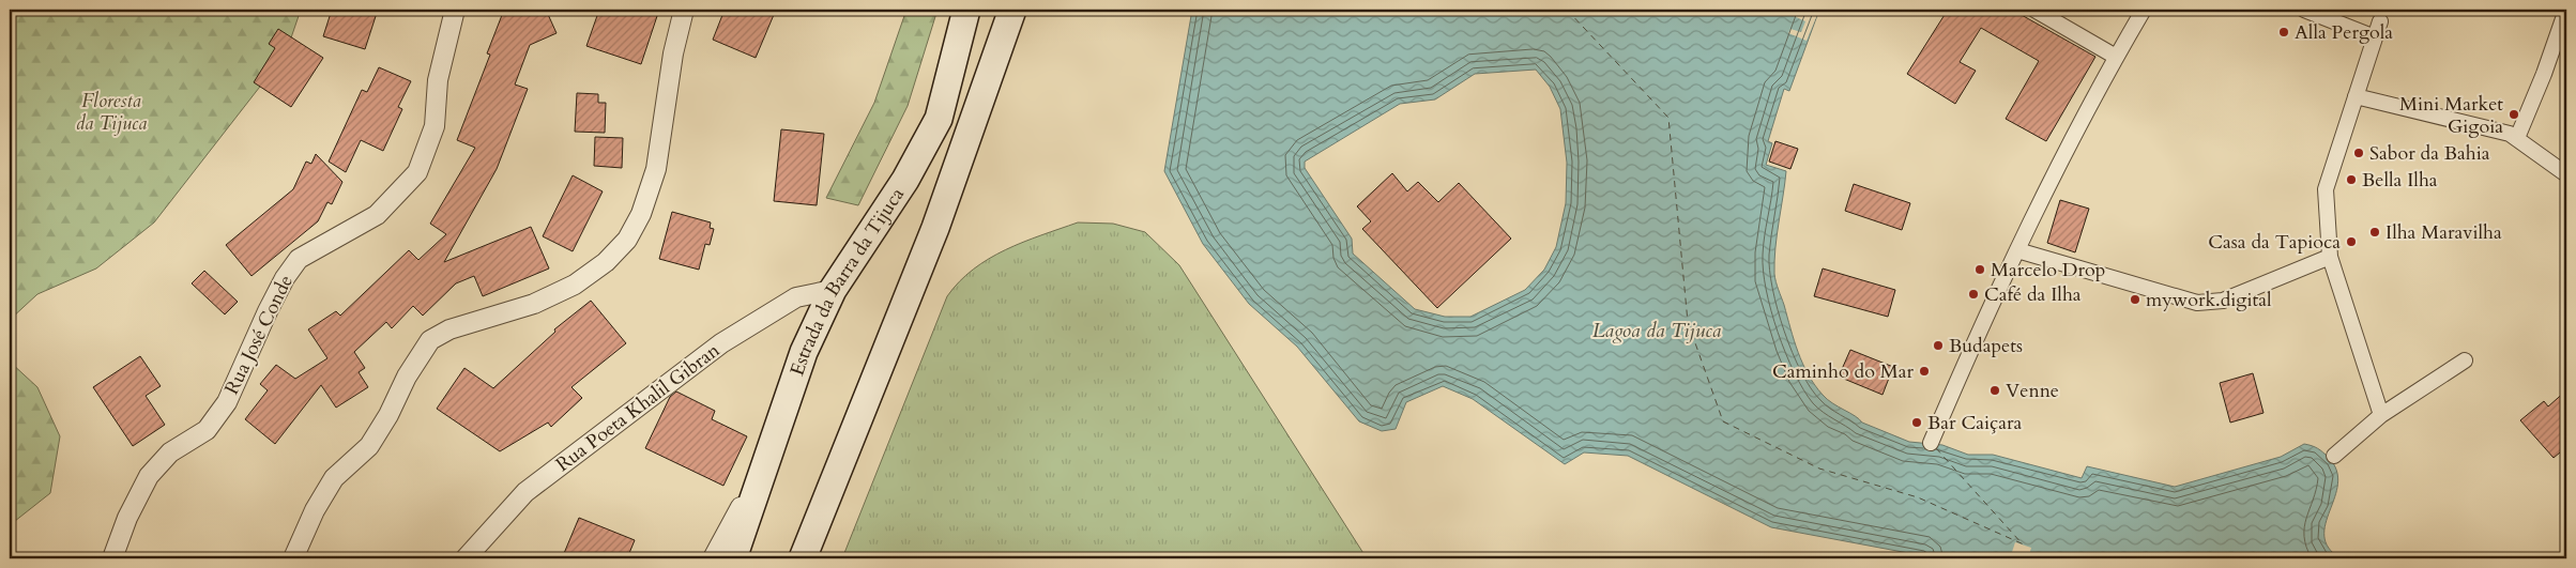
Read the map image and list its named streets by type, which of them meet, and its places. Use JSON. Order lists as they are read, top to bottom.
{
  "streets": {
    "main road": ["Estrada da Barra da Tijuca"],
    "street": ["Rua José Conde", "Rua Poeta Khalil Gibran"]
  },
  "crossings": [
    ["Estrada da Barra da Tijuca", "Rua Poeta Khalil Gibran"]
  ],
  "water": ["Lagoa da Tijuca"],
  "parks": ["Floresta da Tijuca"],
  "places": [
    "Alla Pergola",
    "Mini Market Gigoia",
    "Sabor da Bahia",
    "Bella Ilha",
    "Ilha Maravilha",
    "Casa da Tapioca",
    "Marcelo Drop",
    "Café da Ilha",
    "mywork.digital",
    "Budapets",
    "Caminho do Mar",
    "Venne",
    "Bar Caiçara"
  ]
}
